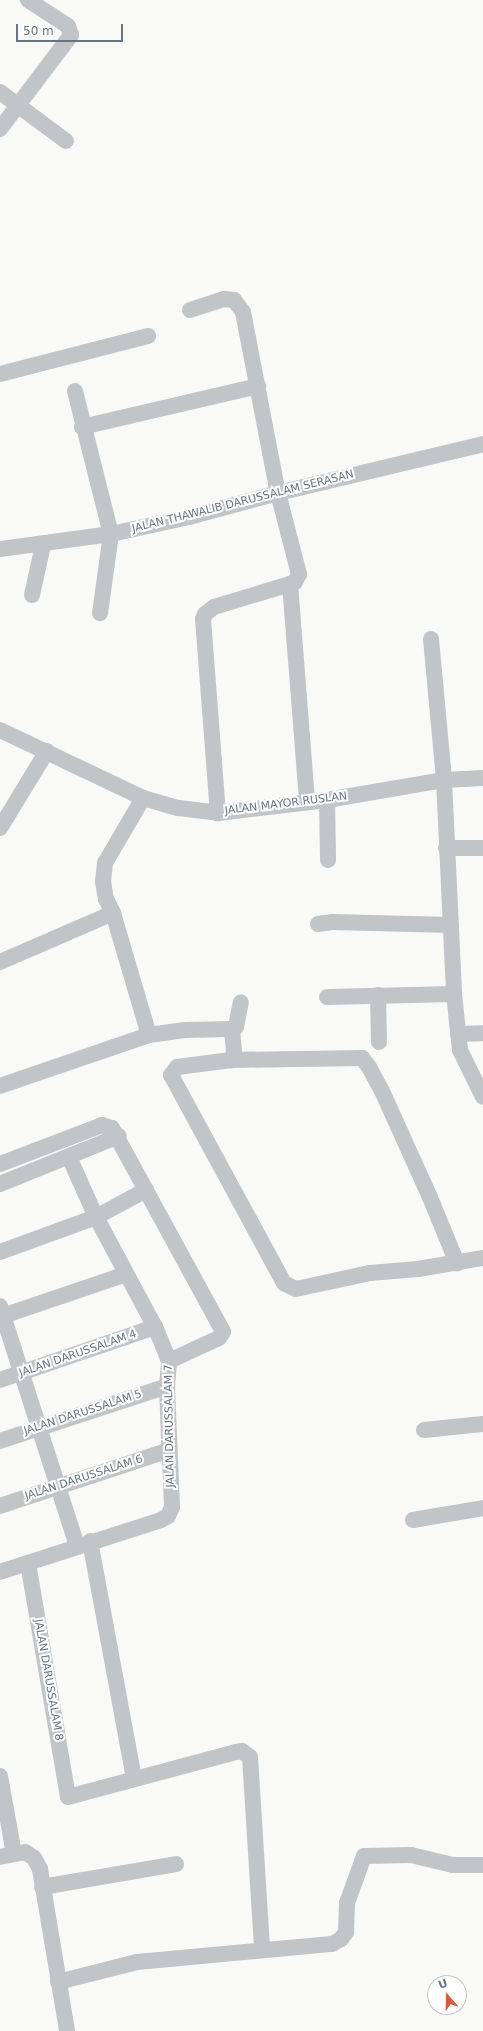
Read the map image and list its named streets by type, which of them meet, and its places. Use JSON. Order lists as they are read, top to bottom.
{
  "streets": {
    "street": [
      "JALAN THAWALIB DARUSSALAM SERASAN",
      "JALAN MAYOR RUSLAN",
      "JALAN DARUSSALAM 4",
      "JALAN DARUSSALAM 5",
      "JALAN DARUSSALAM 7",
      "JALAN DARUSSALAM 6",
      "JALAN DARUSSALAM 8"
    ]
  },
  "crossings": [
    ["JALAN DARUSSALAM 4", "JALAN DARUSSALAM 7"],
    ["JALAN DARUSSALAM 5", "JALAN DARUSSALAM 7"],
    ["JALAN DARUSSALAM 7", "JALAN DARUSSALAM 6"],
    ["JALAN DARUSSALAM 7", "JALAN DARUSSALAM 8"]
  ],
  "scale_bar": "50 m",
  "north": "top"
}
